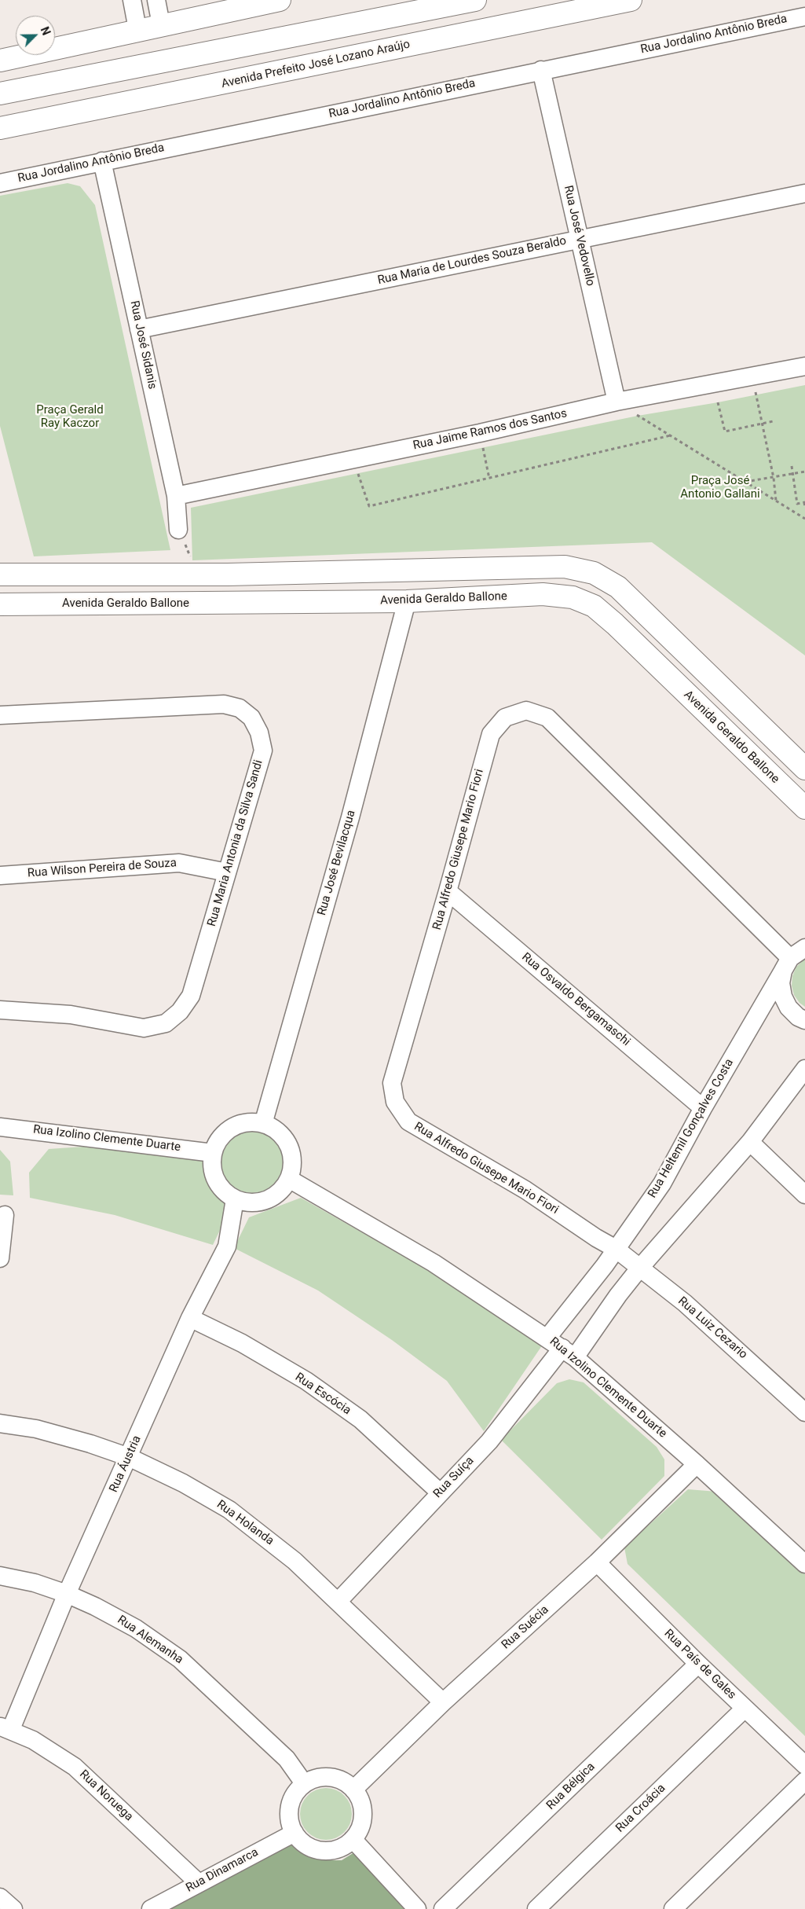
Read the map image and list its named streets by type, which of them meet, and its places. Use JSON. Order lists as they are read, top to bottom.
{
  "streets": {
    "street": [
      "Rua Jordalino Antônio Breda",
      "Avenida Prefeito José Lozano Araújo",
      "Rua José Vedovello",
      "Rua Maria de Lourdes Souza Beraldo",
      "Rua José Sidanis",
      "Rua Jaime Ramos dos Santos",
      "Avenida Geraldo Ballone",
      "Rua Maria Antonia da Silva Sandi",
      "Rua Alfredo Giusepe Mario Fiori",
      "Rua José Bevilacqua",
      "Rua Wilson Pereira de Souza",
      "Rua Osvaldo Bergamaschi",
      "Rua Heltemil Gonçalves Costa",
      "Rua Izolino Clemente Duarte",
      "Rua Luiz Cezario",
      "Rua Escócia",
      "Rua Áustria",
      "Rua Suíça",
      "Rua Holanda",
      "Rua Suécia",
      "Rua Alemanha",
      "Rua País de Gales",
      "Rua Bélgica",
      "Rua Noruega",
      "Rua Croácia",
      "Rua Dinamarca"
    ]
  },
  "crossings": [
    ["Rua Jordalino Antônio Breda", "Rua José Vedovello"],
    ["Rua Jordalino Antônio Breda", "Rua José Sidanis"],
    ["Rua José Vedovello", "Rua Maria de Lourdes Souza Beraldo"],
    ["Rua José Vedovello", "Rua Jaime Ramos dos Santos"],
    ["Rua Maria de Lourdes Souza Beraldo", "Rua José Sidanis"],
    ["Rua José Sidanis", "Rua Jaime Ramos dos Santos"],
    ["Avenida Geraldo Ballone", "Rua José Bevilacqua"],
    ["Rua Maria Antonia da Silva Sandi", "Rua Wilson Pereira de Souza"],
    ["Rua Alfredo Giusepe Mario Fiori", "Rua Osvaldo Bergamaschi"],
    ["Rua Alfredo Giusepe Mario Fiori", "Rua Heltemil Gonçalves Costa"],
    ["Rua Alfredo Giusepe Mario Fiori", "Rua Luiz Cezario"],
    ["Rua José Bevilacqua", "Rua Izolino Clemente Duarte"],
    ["Rua José Bevilacqua", "Rua Áustria"],
    ["Rua Osvaldo Bergamaschi", "Rua Heltemil Gonçalves Costa"],
    ["Rua Heltemil Gonçalves Costa", "Rua Izolino Clemente Duarte"],
    ["Rua Heltemil Gonçalves Costa", "Rua Luiz Cezario"],
    ["Rua Izolino Clemente Duarte", "Rua Áustria"],
    ["Rua Izolino Clemente Duarte", "Rua Suíça"],
    ["Rua Izolino Clemente Duarte", "Rua Suécia"],
    ["Rua Escócia", "Rua Áustria"],
    ["Rua Escócia", "Rua Suíça"],
    ["Rua Áustria", "Rua Holanda"],
    ["Rua Áustria", "Rua Alemanha"],
    ["Rua Áustria", "Rua Noruega"],
    ["Rua Suíça", "Rua Holanda"],
    ["Rua Holanda", "Rua Suécia"],
    ["Rua Suécia", "Rua Alemanha"],
    ["Rua Suécia", "Rua País de Gales"],
    ["Rua Suécia", "Rua Dinamarca"],
    ["Rua Alemanha", "Rua Dinamarca"],
    ["Rua País de Gales", "Rua Bélgica"],
    ["Rua País de Gales", "Rua Croácia"],
    ["Rua Noruega", "Rua Dinamarca"]
  ],
  "parks": ["Praça Gerald Ray Kaczor", "Praça José Antonio Gallani"],
  "north": "top right"
}
